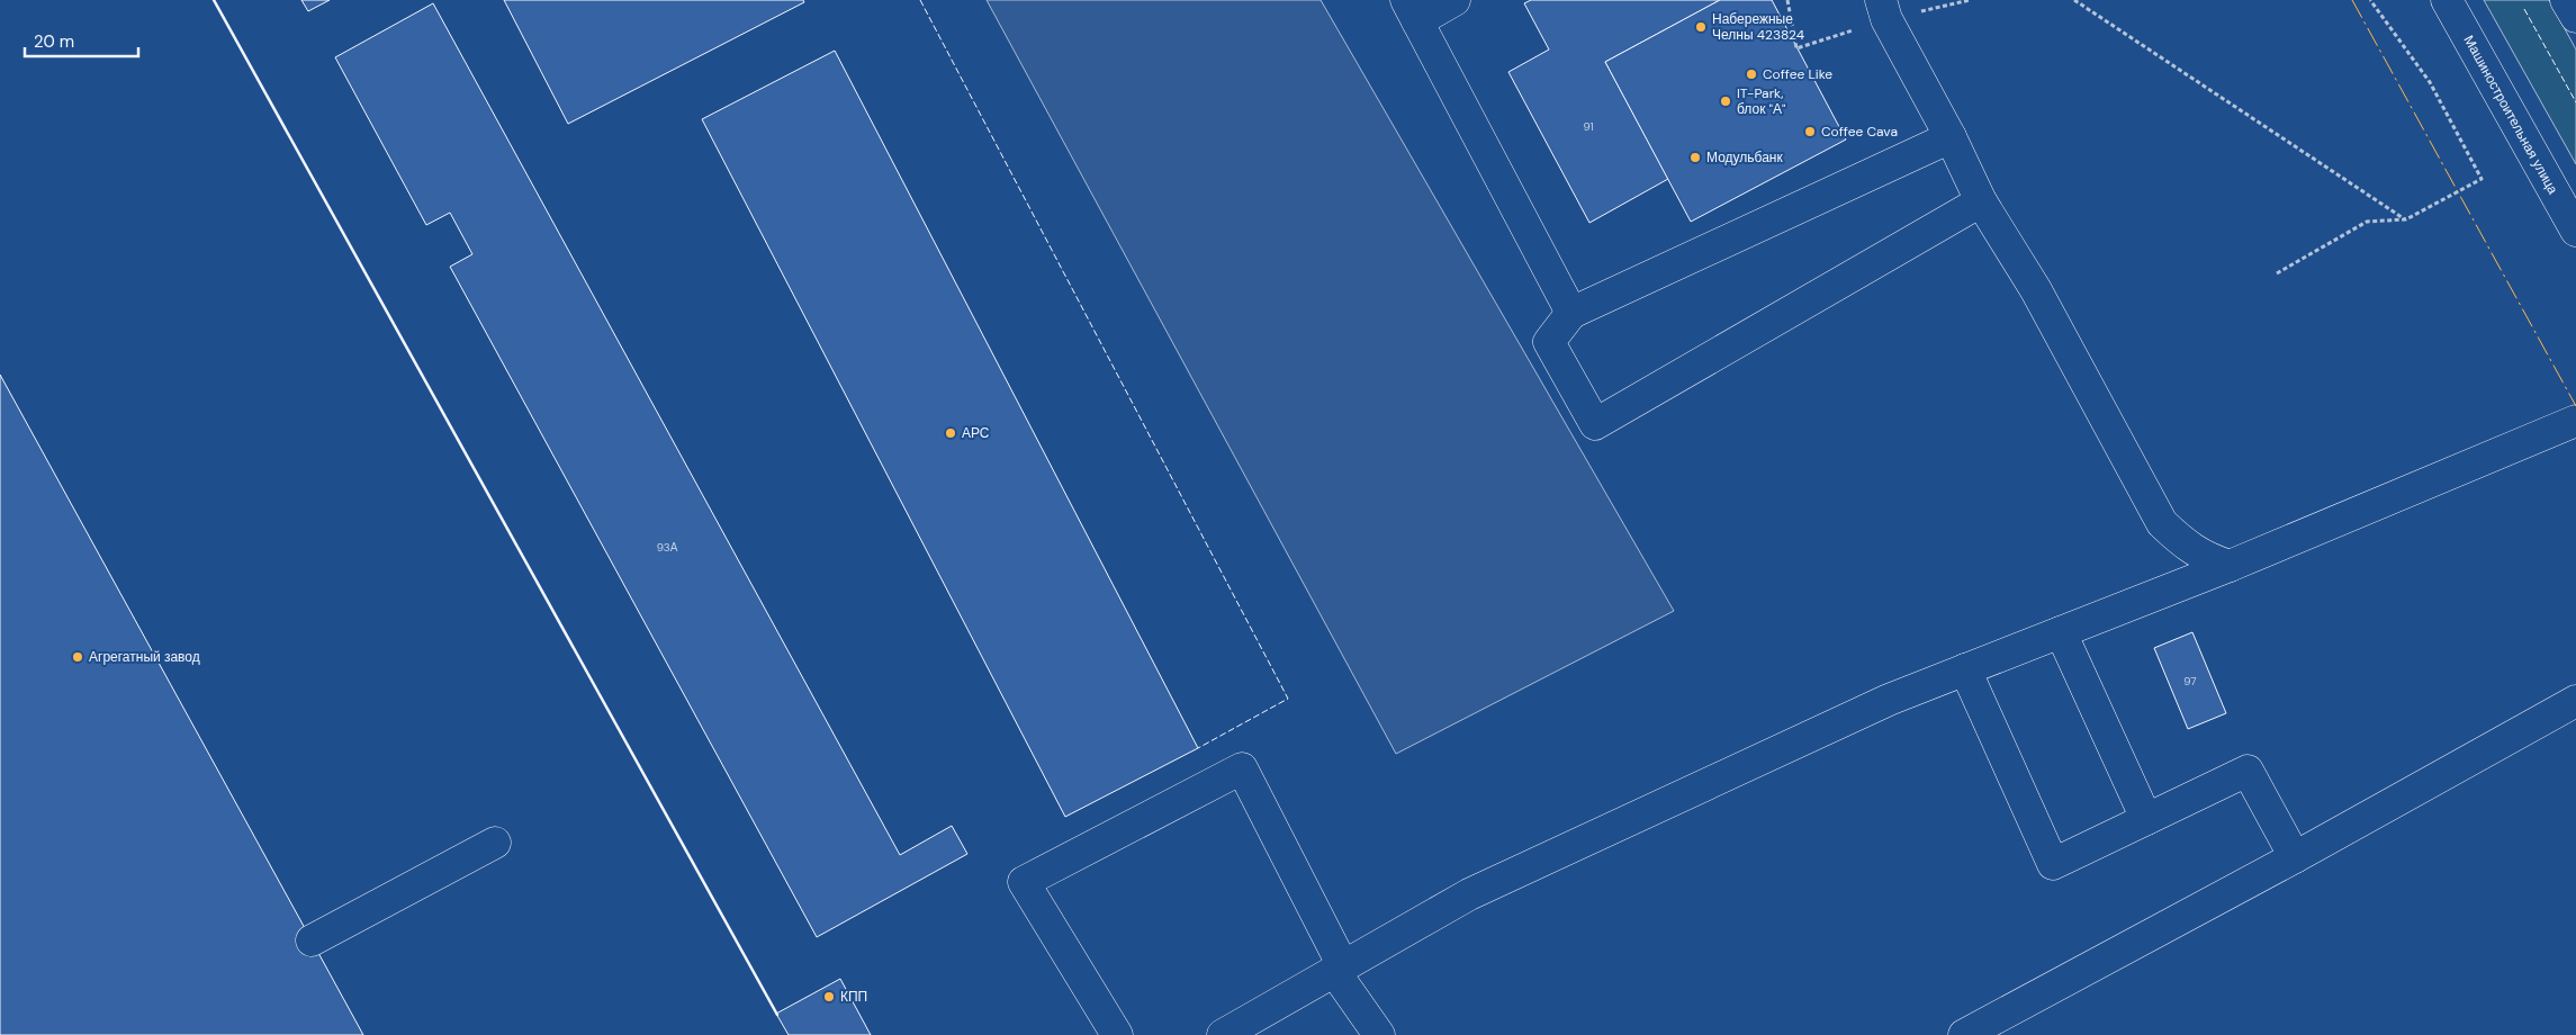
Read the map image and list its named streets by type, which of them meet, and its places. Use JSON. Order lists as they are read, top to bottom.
{
  "streets": {
    "main road": ["Машиностроительная улица"]
  },
  "places": [
    "Набережные Челны 423824",
    "Coffee Like",
    "IT-Park, блок \"А\"",
    "Coffee Cava",
    "Модульбанк",
    "АРС",
    "Агрегатный завод",
    "КПП"
  ],
  "house_numbers": ["91", "93А", "97"],
  "scale_bar": "20 m"
}
